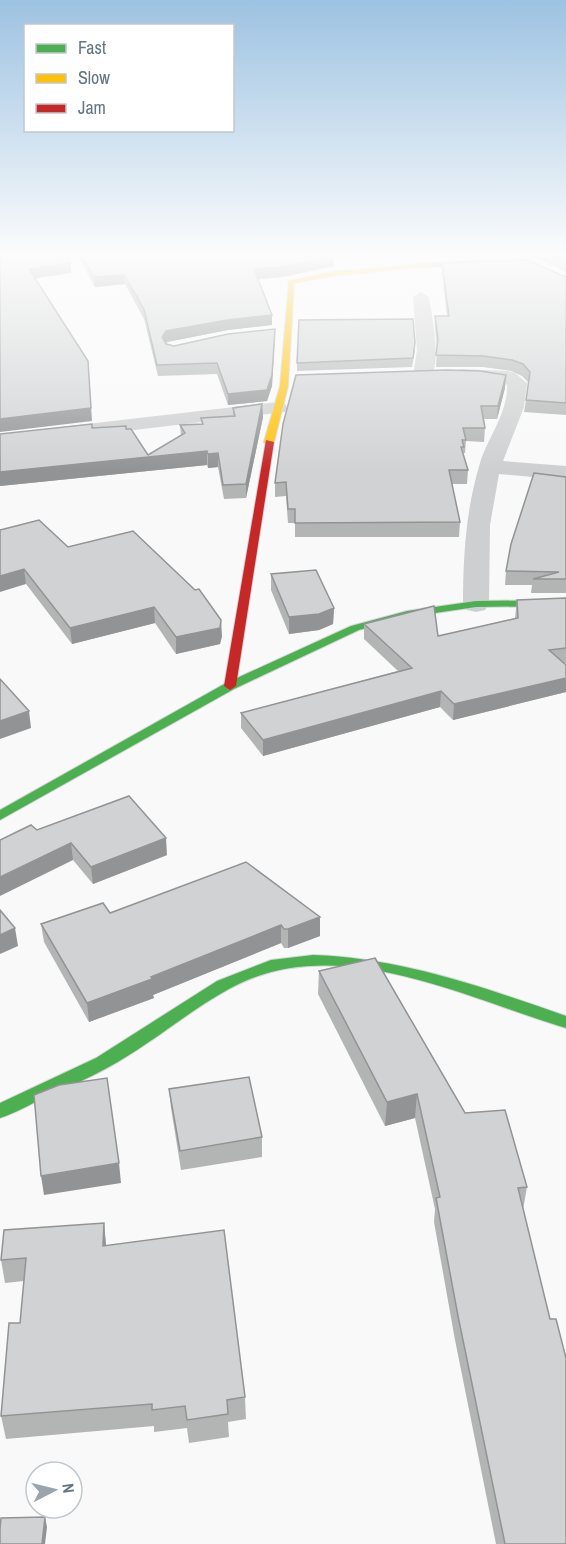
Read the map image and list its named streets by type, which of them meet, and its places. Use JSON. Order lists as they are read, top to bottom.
{
  "legend": ["Fast", "Slow", "Jam"],
  "north": "right"
}
